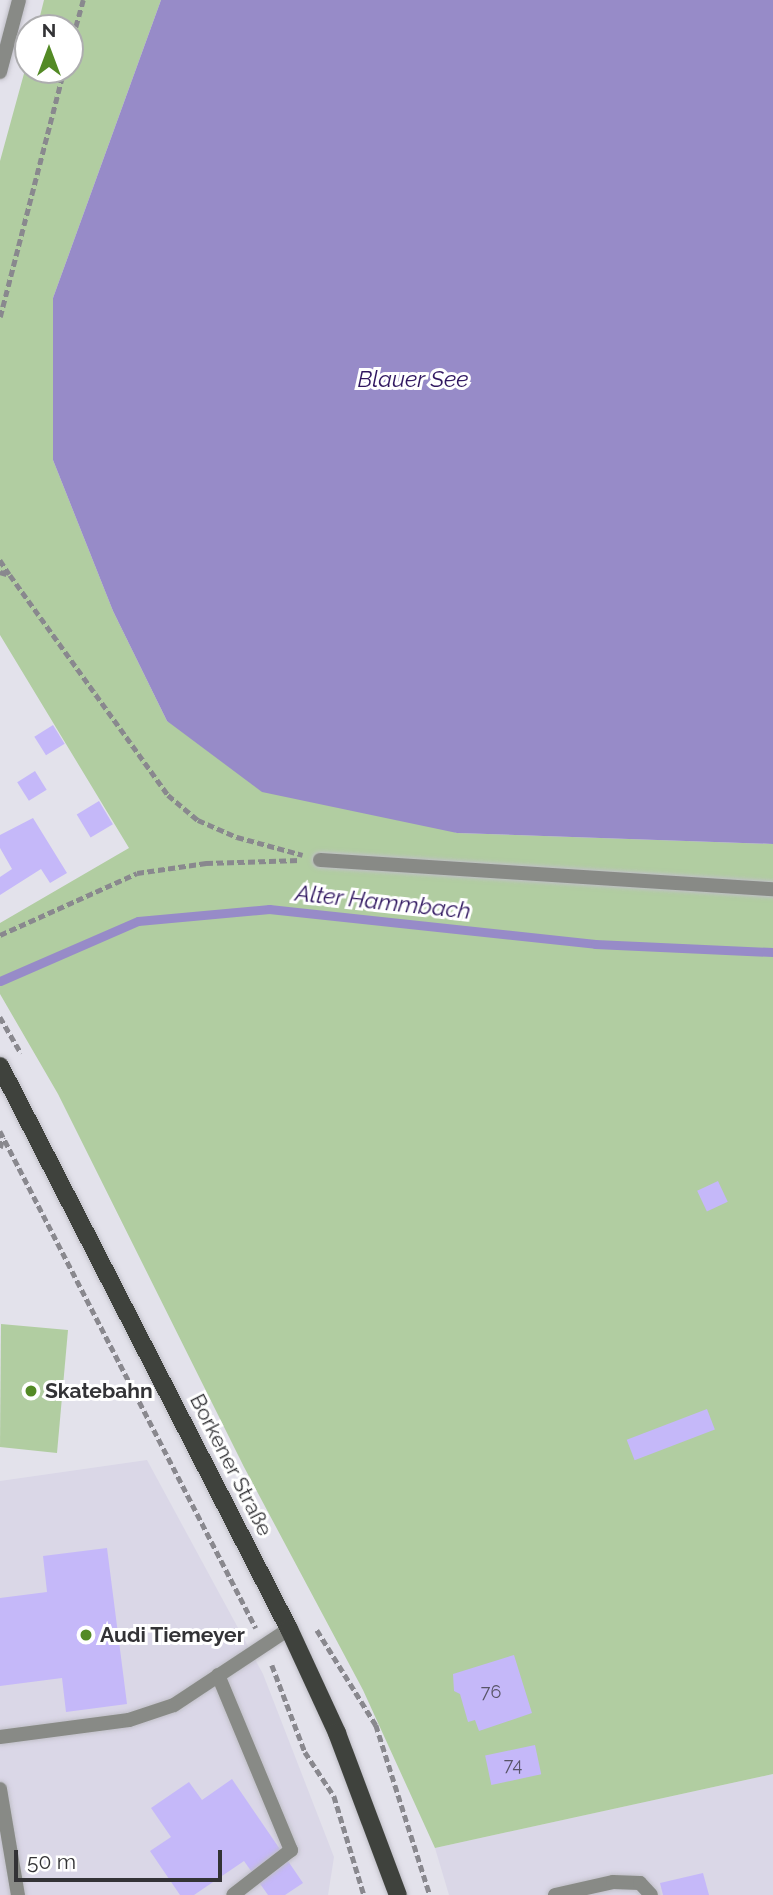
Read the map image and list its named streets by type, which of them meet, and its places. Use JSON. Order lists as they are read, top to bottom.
{
  "streets": {
    "main road": ["Borkener Straße"]
  },
  "water": ["Blauer See", "Alter Hammbach"],
  "places": ["Skatebahn", "Audi Tiemeyer"],
  "house_numbers": ["76", "74"],
  "scale_bar": "50 m",
  "north": "top"
}
